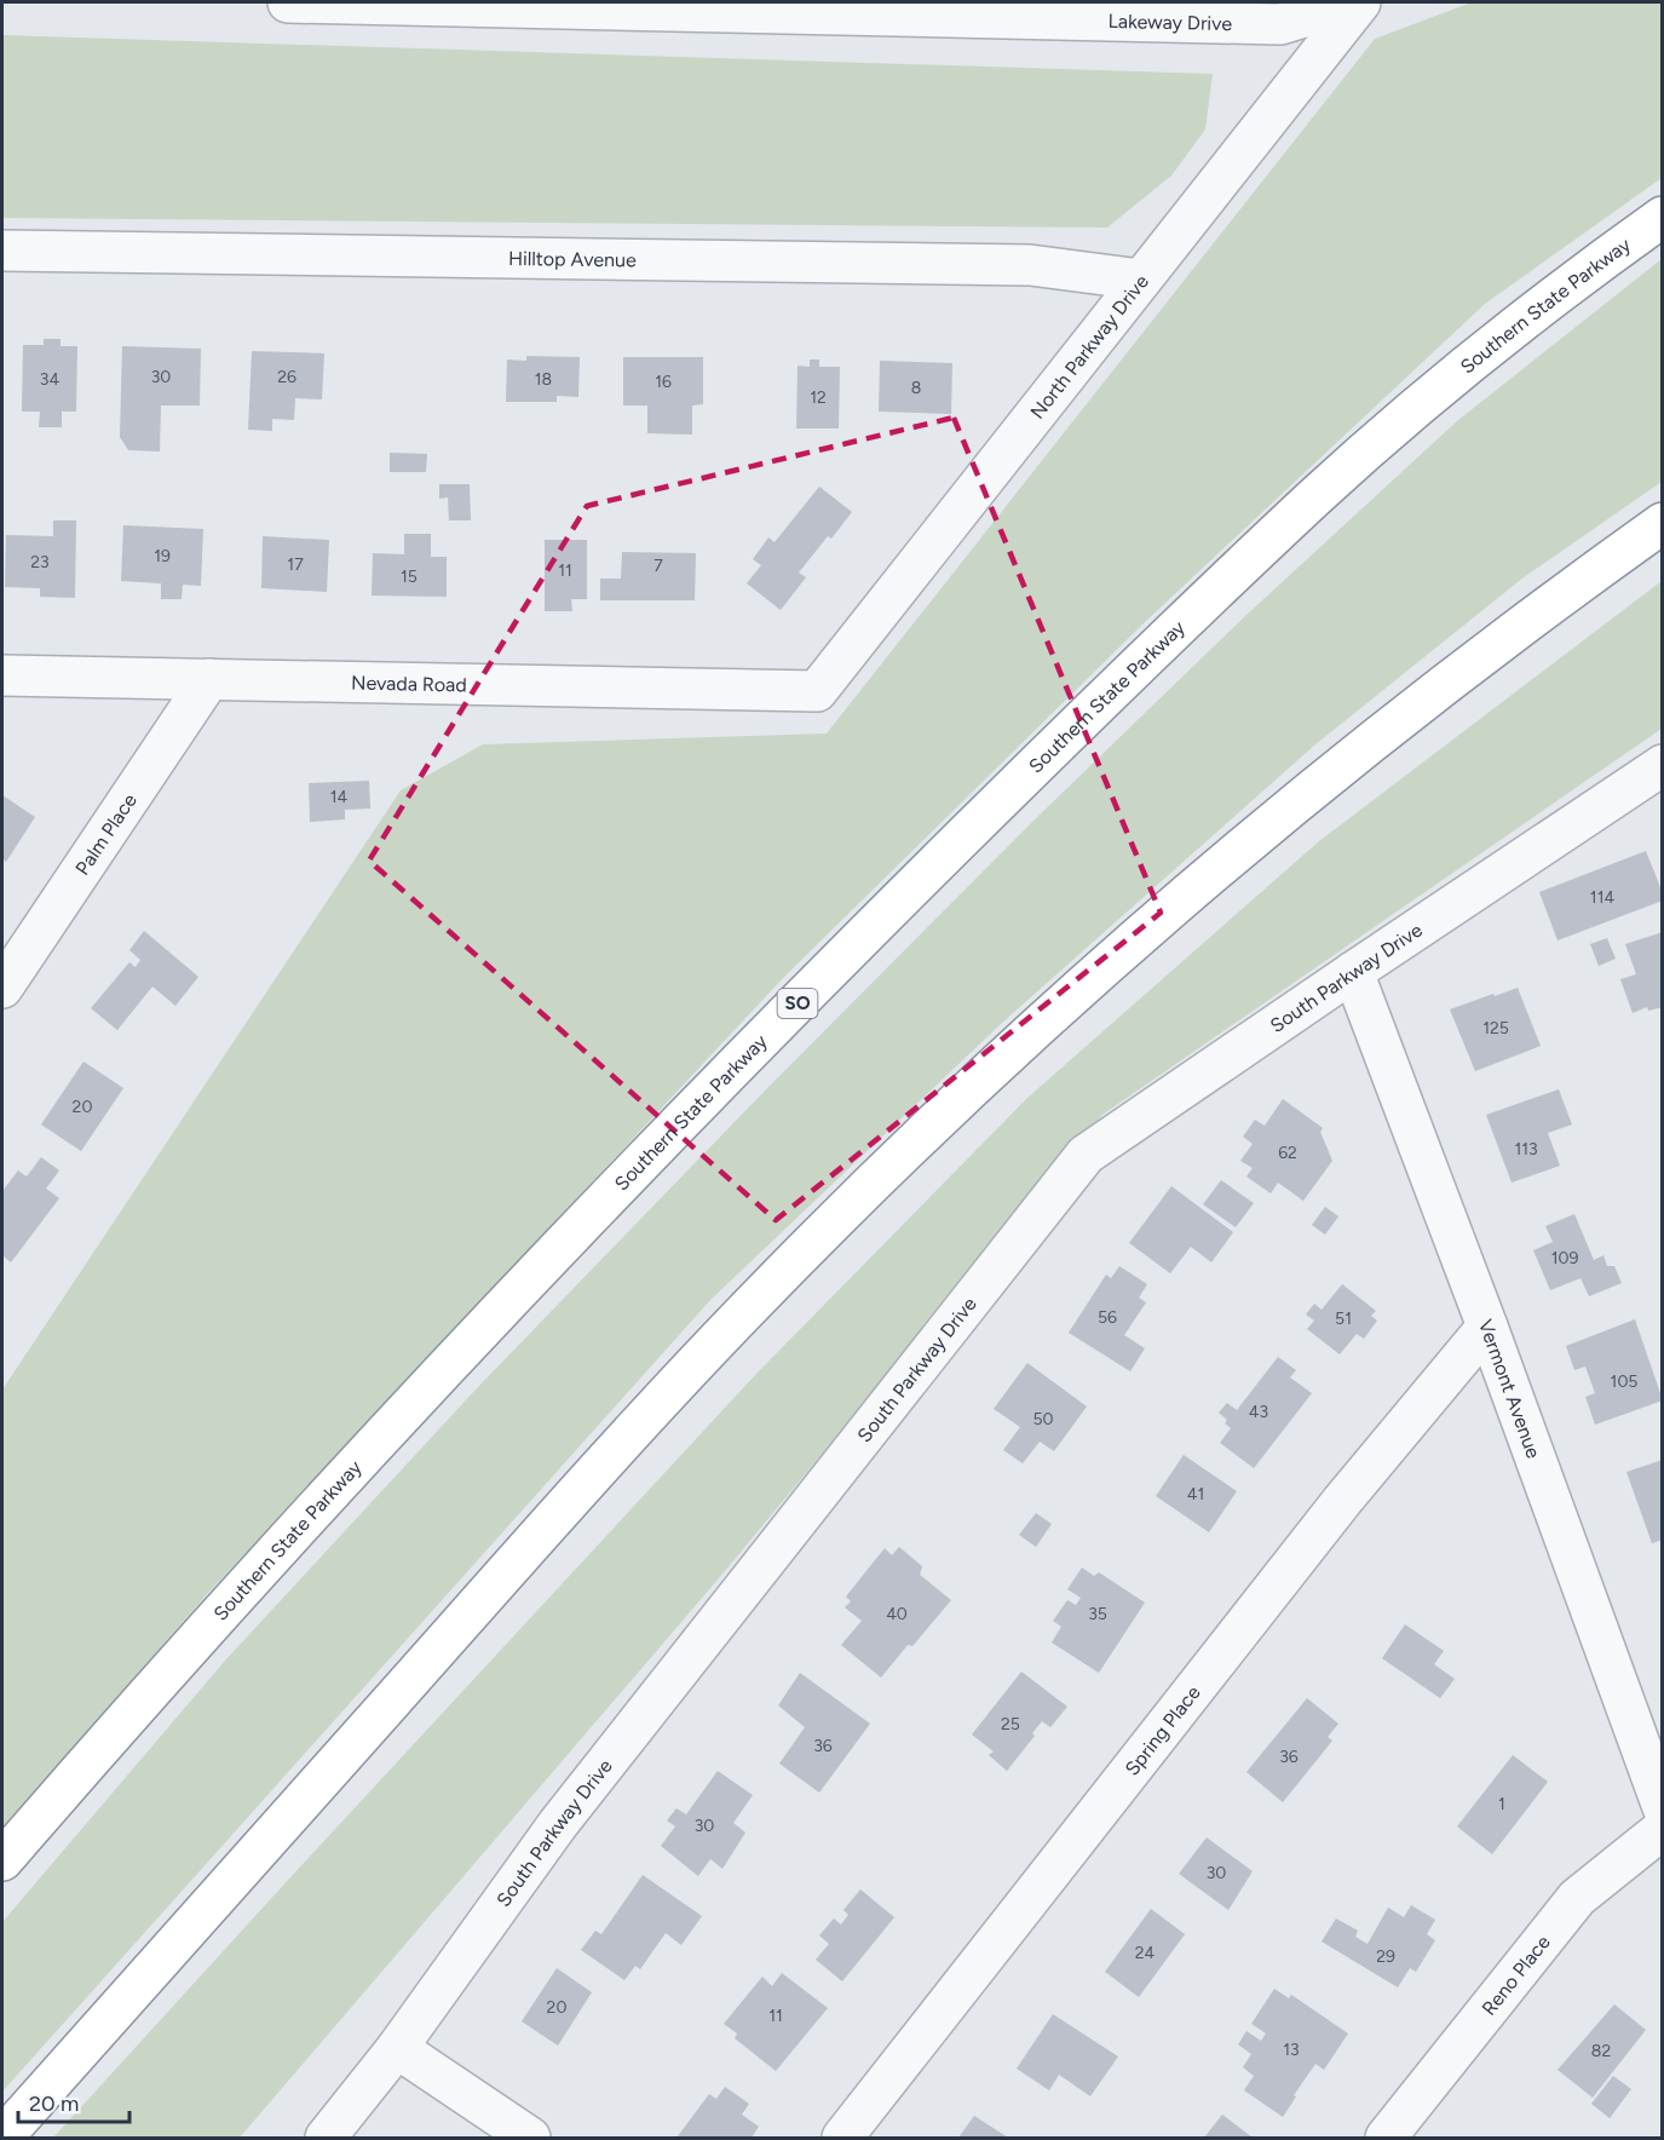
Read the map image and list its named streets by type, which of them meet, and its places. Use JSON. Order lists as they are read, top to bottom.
{
  "streets": {
    "highway": ["Southern State Parkway", "SO"],
    "street": [
      "Lakeway Drive",
      "Hilltop Avenue",
      "North Parkway Drive",
      "Nevada Road",
      "Palm Place",
      "South Parkway Drive",
      "Vermont Avenue",
      "Spring Place",
      "Reno Place"
    ]
  },
  "crossings": [
    ["Hilltop Avenue", "North Parkway Drive"],
    ["North Parkway Drive", "Nevada Road"],
    ["Nevada Road", "Palm Place"],
    ["South Parkway Drive", "Vermont Avenue"],
    ["Vermont Avenue", "Spring Place"]
  ],
  "house_numbers": [
    "30",
    "26",
    "34",
    "18",
    "16",
    "8",
    "12",
    "19",
    "23",
    "17",
    "7",
    "11",
    "15",
    "14",
    "114",
    "125",
    "20",
    "113",
    "62",
    "109",
    "56",
    "51",
    "105",
    "43",
    "50",
    "41",
    "40",
    "35",
    "25",
    "36",
    "36",
    "1",
    "30",
    "30",
    "24",
    "29",
    "20",
    "11",
    "13",
    "82"
  ],
  "scale_bar": "20 m"
}
